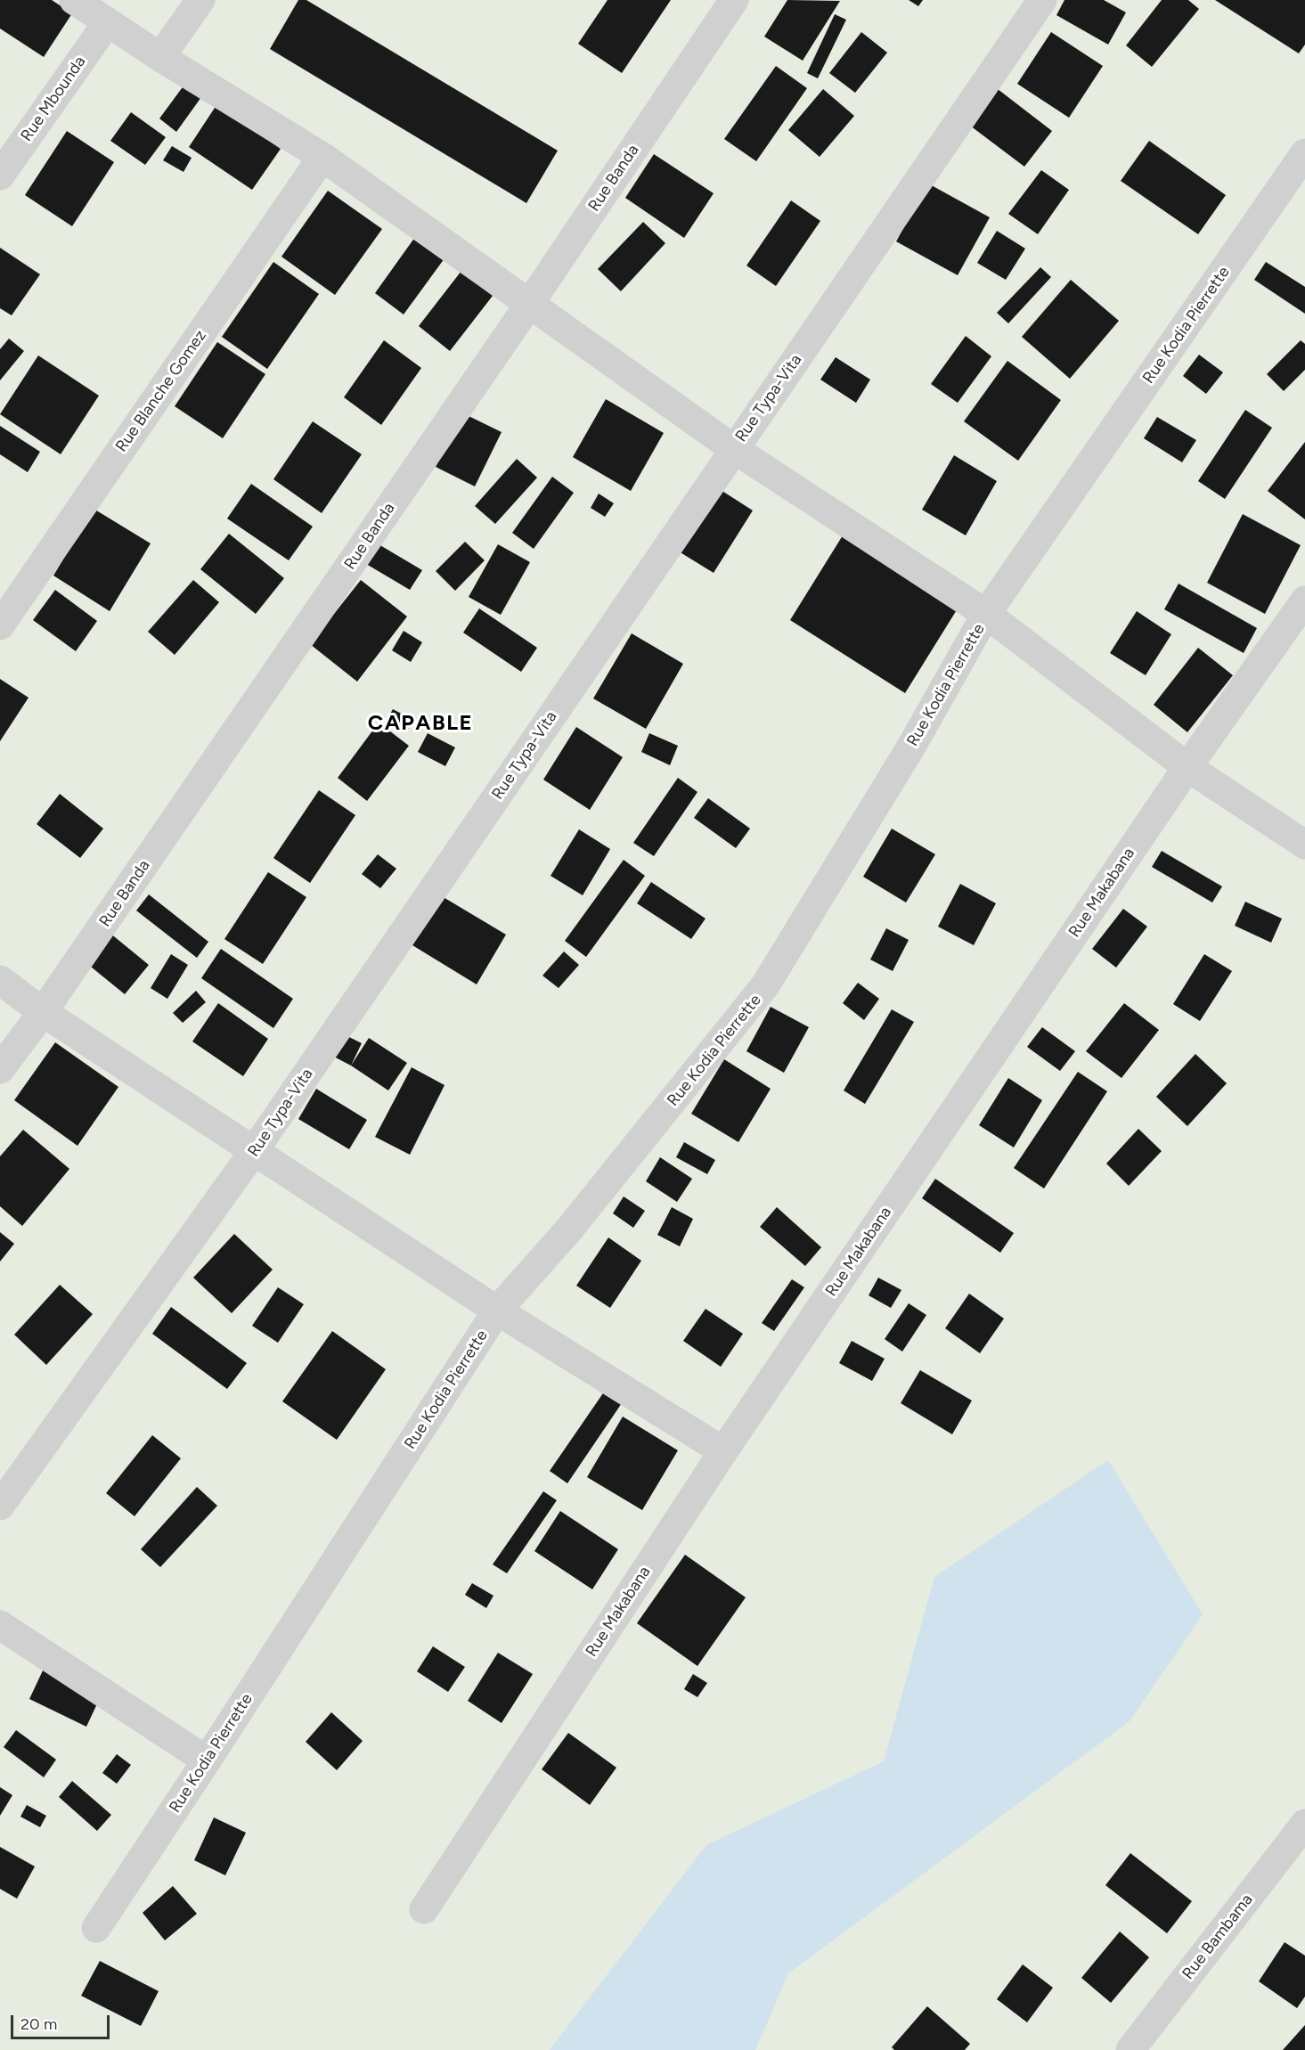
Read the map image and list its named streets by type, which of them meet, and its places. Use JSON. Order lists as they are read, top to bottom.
{
  "streets": {
    "street": [
      "Rue Mbounda",
      "Rue Banda",
      "Rue Kodia Pierrette",
      "Rue Blanche Gomez",
      "Rue Typa-Vita",
      "Rue Makabana",
      "Rue Bambama"
    ]
  },
  "districts": ["CAPABLE"],
  "scale_bar": "20 m"
}
